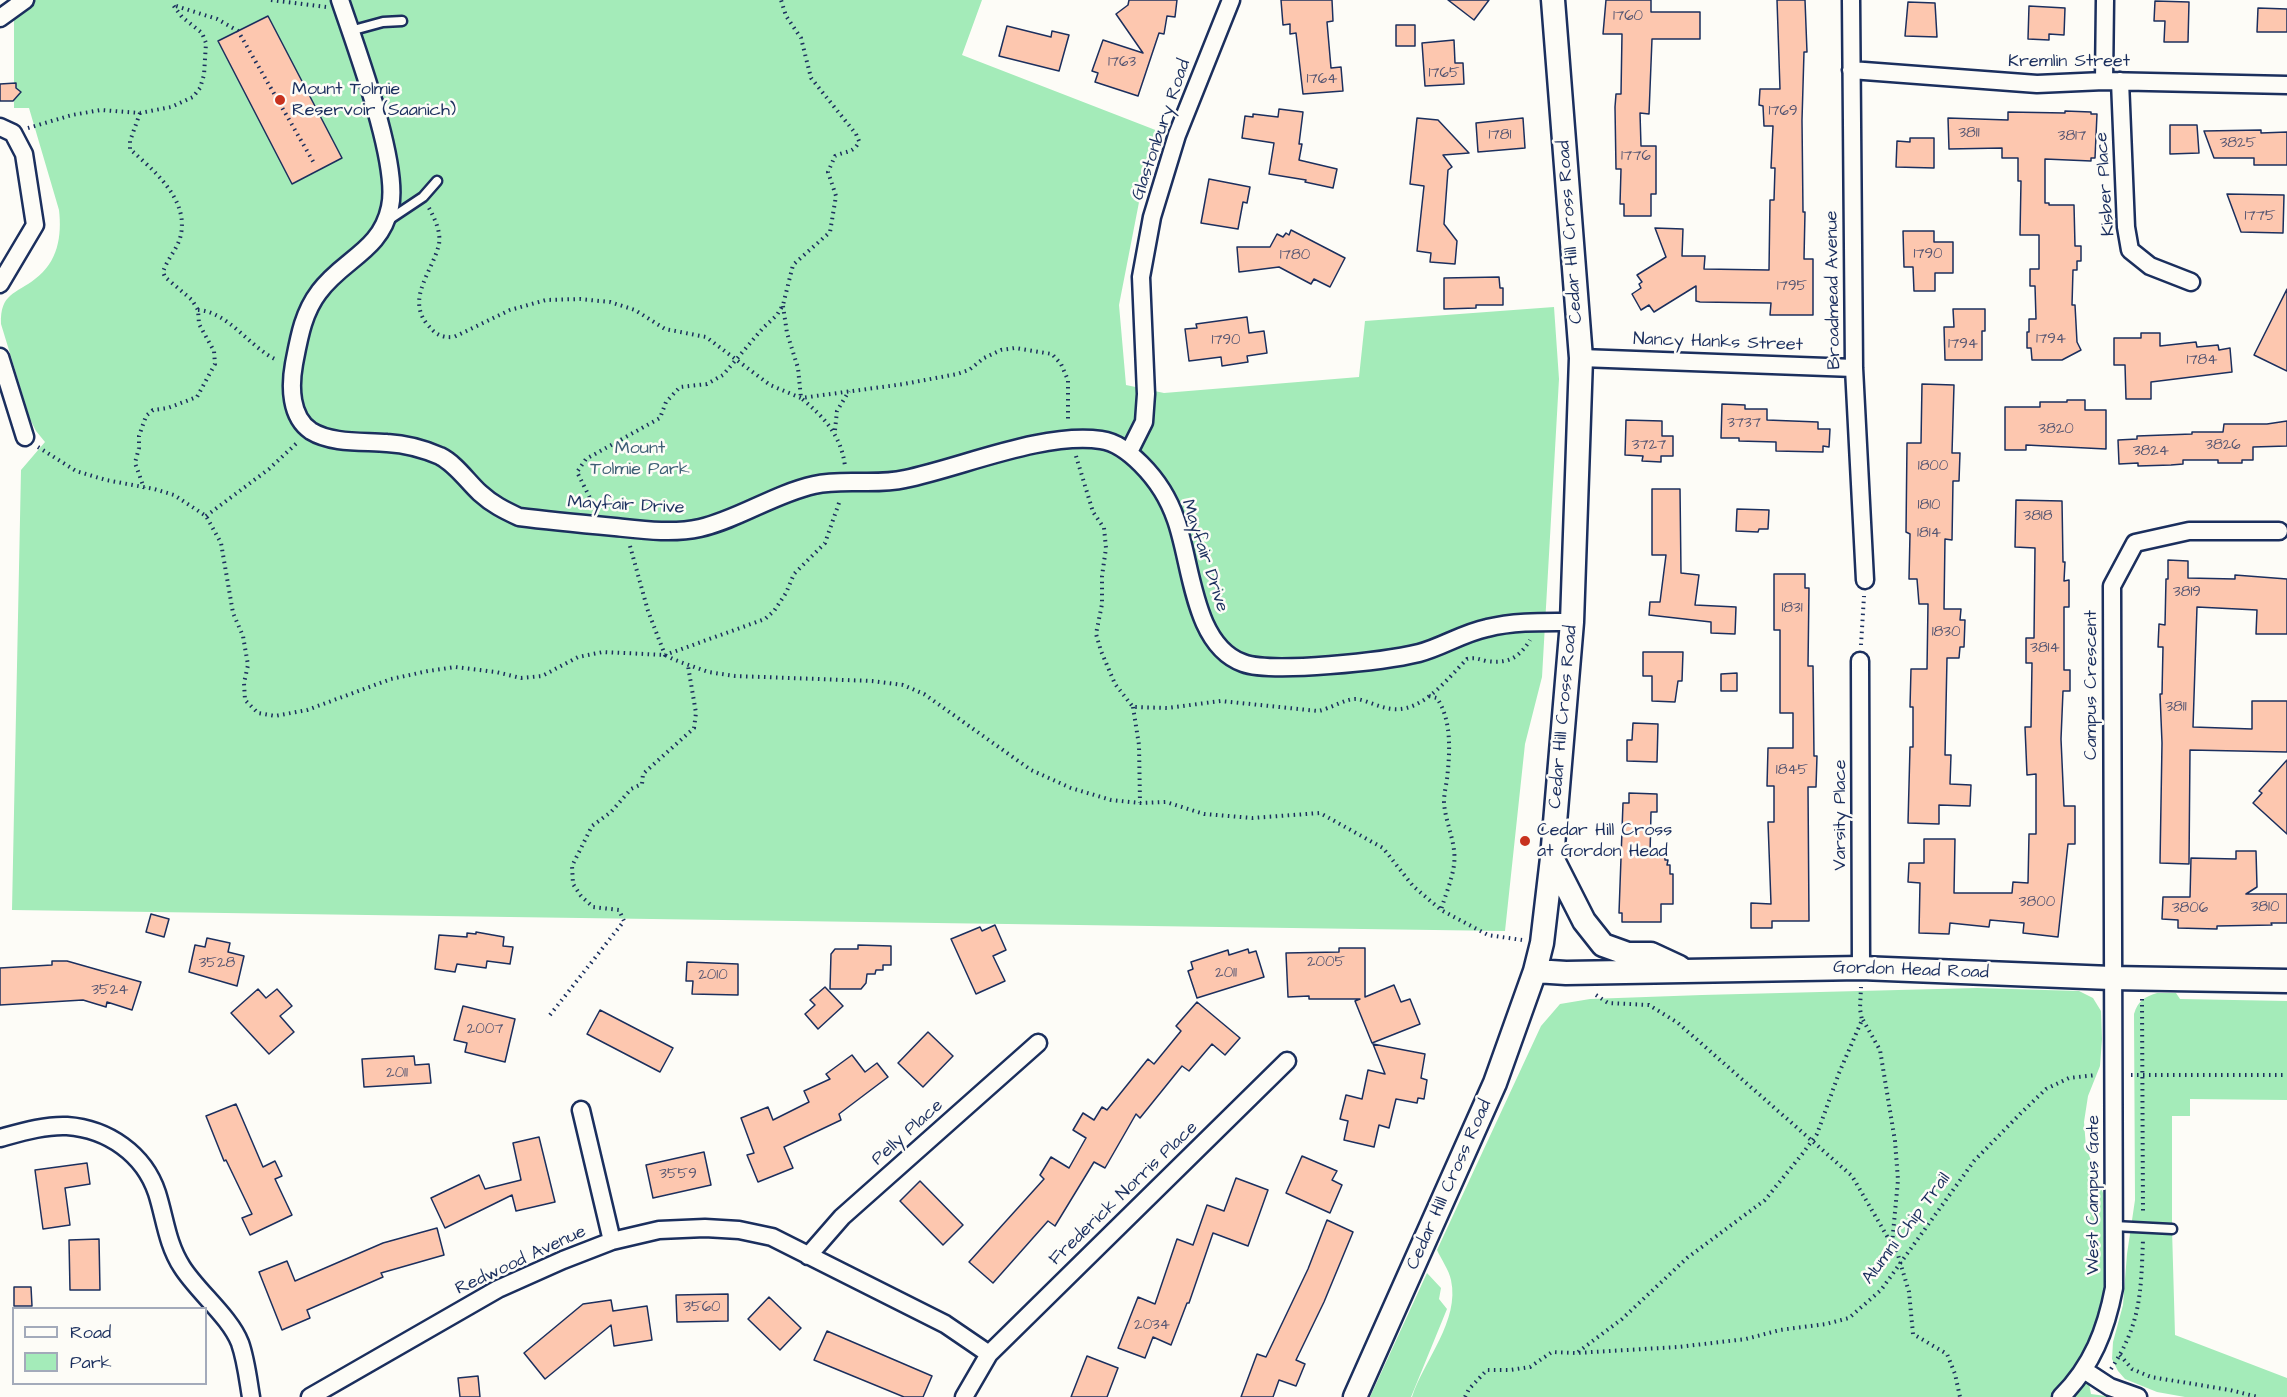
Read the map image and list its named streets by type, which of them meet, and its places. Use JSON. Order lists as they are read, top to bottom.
{
  "streets": {
    "main road": ["Cedar Hill Cross Road", "Gordon Head Road"],
    "street": [
      "Kremlin Street",
      "Glastonbury Road",
      "Kisber Place",
      "Broadmead Avenue",
      "Nancy Hanks Street",
      "Mayfair Drive",
      "Campus Crescent",
      "Varsity Place",
      "Pelly Place",
      "Frederick Norris Place",
      "West Campus Gate",
      "Redwood Avenue"
    ],
    "path": ["Alumni Chip Trail"]
  },
  "crossings": [
    ["Kremlin Street", "Kisber Place"],
    ["Kremlin Street", "Broadmead Avenue"],
    ["Glastonbury Road", "Mayfair Drive"],
    ["Cedar Hill Cross Road", "Nancy Hanks Street"],
    ["Cedar Hill Cross Road", "Mayfair Drive"],
    ["Cedar Hill Cross Road", "Gordon Head Road"],
    ["Broadmead Avenue", "Nancy Hanks Street"],
    ["Campus Crescent", "Gordon Head Road"],
    ["Campus Crescent", "West Campus Gate"],
    ["Varsity Place", "Gordon Head Road"],
    ["Gordon Head Road", "West Campus Gate"],
    ["Pelly Place", "Redwood Avenue"],
    ["Frederick Norris Place", "Redwood Avenue"],
    ["West Campus Gate", "Alumni Chip Trail"]
  ],
  "parks": ["Mount Tolmie Park"],
  "places": ["Mount Tolmie Reservoir (Saanich)", "Cedar Hill Cross at Gordon Head"],
  "house_numbers": [
    "1760",
    "1763",
    "1765",
    "1764",
    "1769",
    "3811",
    "1781",
    "3817",
    "3825",
    "1776",
    "1775",
    "1790",
    "1780",
    "1795",
    "1794",
    "1790",
    "1794",
    "1784",
    "3737",
    "3820",
    "3727",
    "3826",
    "3824",
    "1800",
    "1810",
    "3818",
    "1814",
    "3819",
    "1831",
    "1830",
    "3814",
    "3811",
    "1845",
    "3800",
    "3810",
    "3806",
    "2005",
    "3528",
    "2011",
    "2010",
    "3524",
    "2007",
    "2011",
    "3559",
    "3560",
    "2034"
  ],
  "legend": ["Road", "Park"]
}
